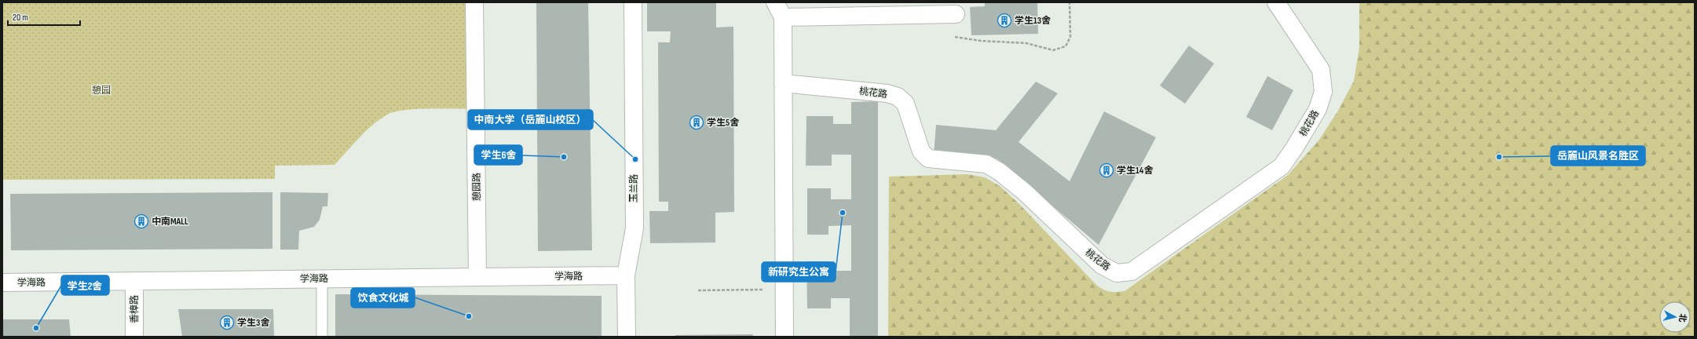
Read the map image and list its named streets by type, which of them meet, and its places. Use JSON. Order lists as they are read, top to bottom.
{
  "streets": {
    "street": [
      "桃花路",
      "憩园路",
      "玉兰路",
      "学海路",
      "香樟路"
    ]
  },
  "crossings": [
    ["憩园路", "学海路"],
    ["玉兰路", "学海路"],
    ["学海路", "香樟路"]
  ],
  "parks": ["憩园"],
  "places": {
    "building": [
      "学生13舍",
      "学生5舍",
      "学生14舍",
      "中南MALL",
      "学生3舍"
    ],
    "other": [
      "学生6舍",
      "岳麓山风景名胜区",
      "中南大学（岳麓山校区）",
      "新研究生公寓",
      "饮食文化城",
      "学生2舍"
    ]
  },
  "scale_bar": "20 m",
  "north": "right"
}
